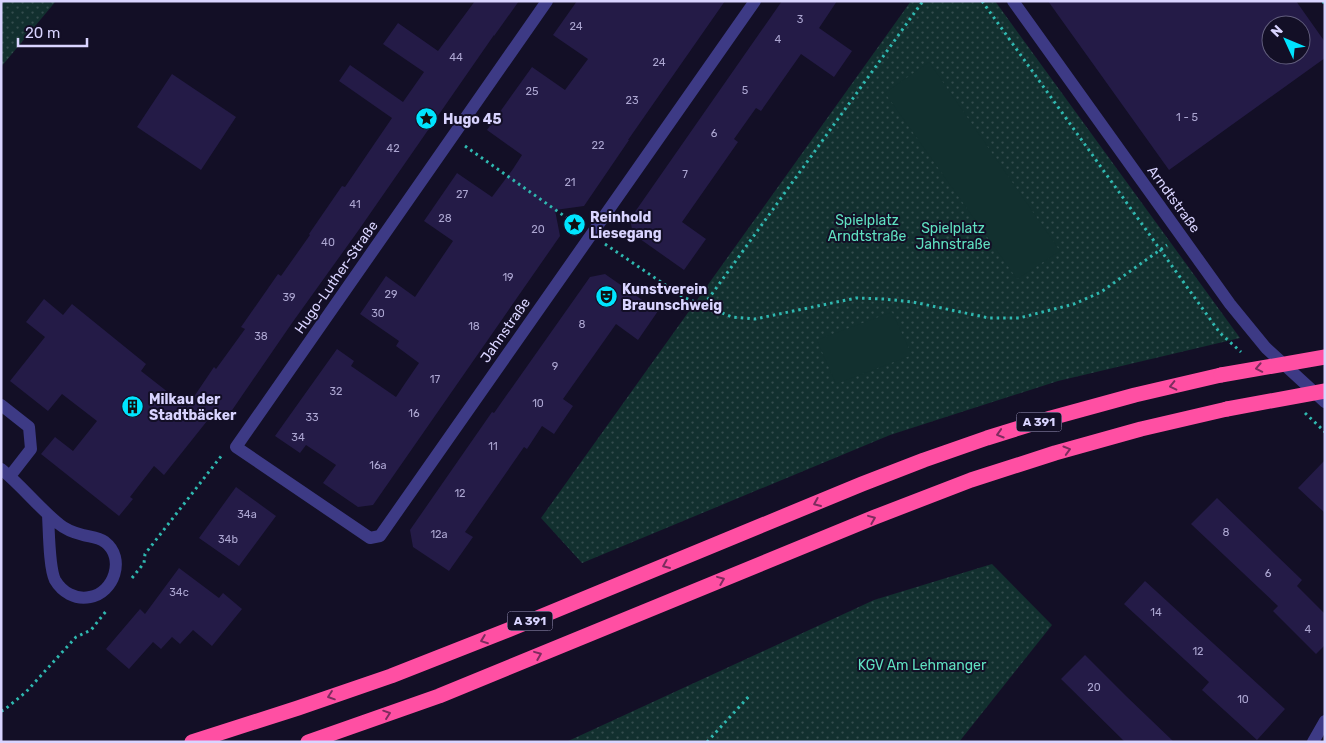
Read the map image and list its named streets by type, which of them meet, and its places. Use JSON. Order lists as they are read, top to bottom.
{
  "streets": {
    "highway": ["A 391"],
    "street": ["Arndtstraße", "Hugo-Luther-Straße", "Jahnstraße"]
  },
  "crossings": [
    ["Hugo-Luther-Straße", "Jahnstraße"]
  ],
  "parks": ["Spielplatz Arndtstraße", "Spielplatz Jahnstraße", "KGV Am Lehmanger"],
  "places": {
    "place": ["Hugo 45", "Reinhold Liesegang"],
    "theatre": ["Kunstverein Braunschweig"],
    "building": ["Milkau der Stadtbäcker"]
  },
  "house_numbers": [
    "3",
    "24",
    "4",
    "44",
    "24",
    "5",
    "25",
    "23",
    "1 - 5",
    "6",
    "22",
    "42",
    "7",
    "21",
    "27",
    "41",
    "28",
    "20",
    "40",
    "19",
    "29",
    "39",
    "30",
    "8",
    "18",
    "38",
    "9",
    "17",
    "32",
    "10",
    "16",
    "33",
    "34",
    "11",
    "16a",
    "12",
    "34a",
    "8",
    "12a",
    "34b",
    "6",
    "34c",
    "14",
    "4",
    "12",
    "20",
    "10"
  ],
  "scale_bar": "20 m",
  "north": "top left"
}
